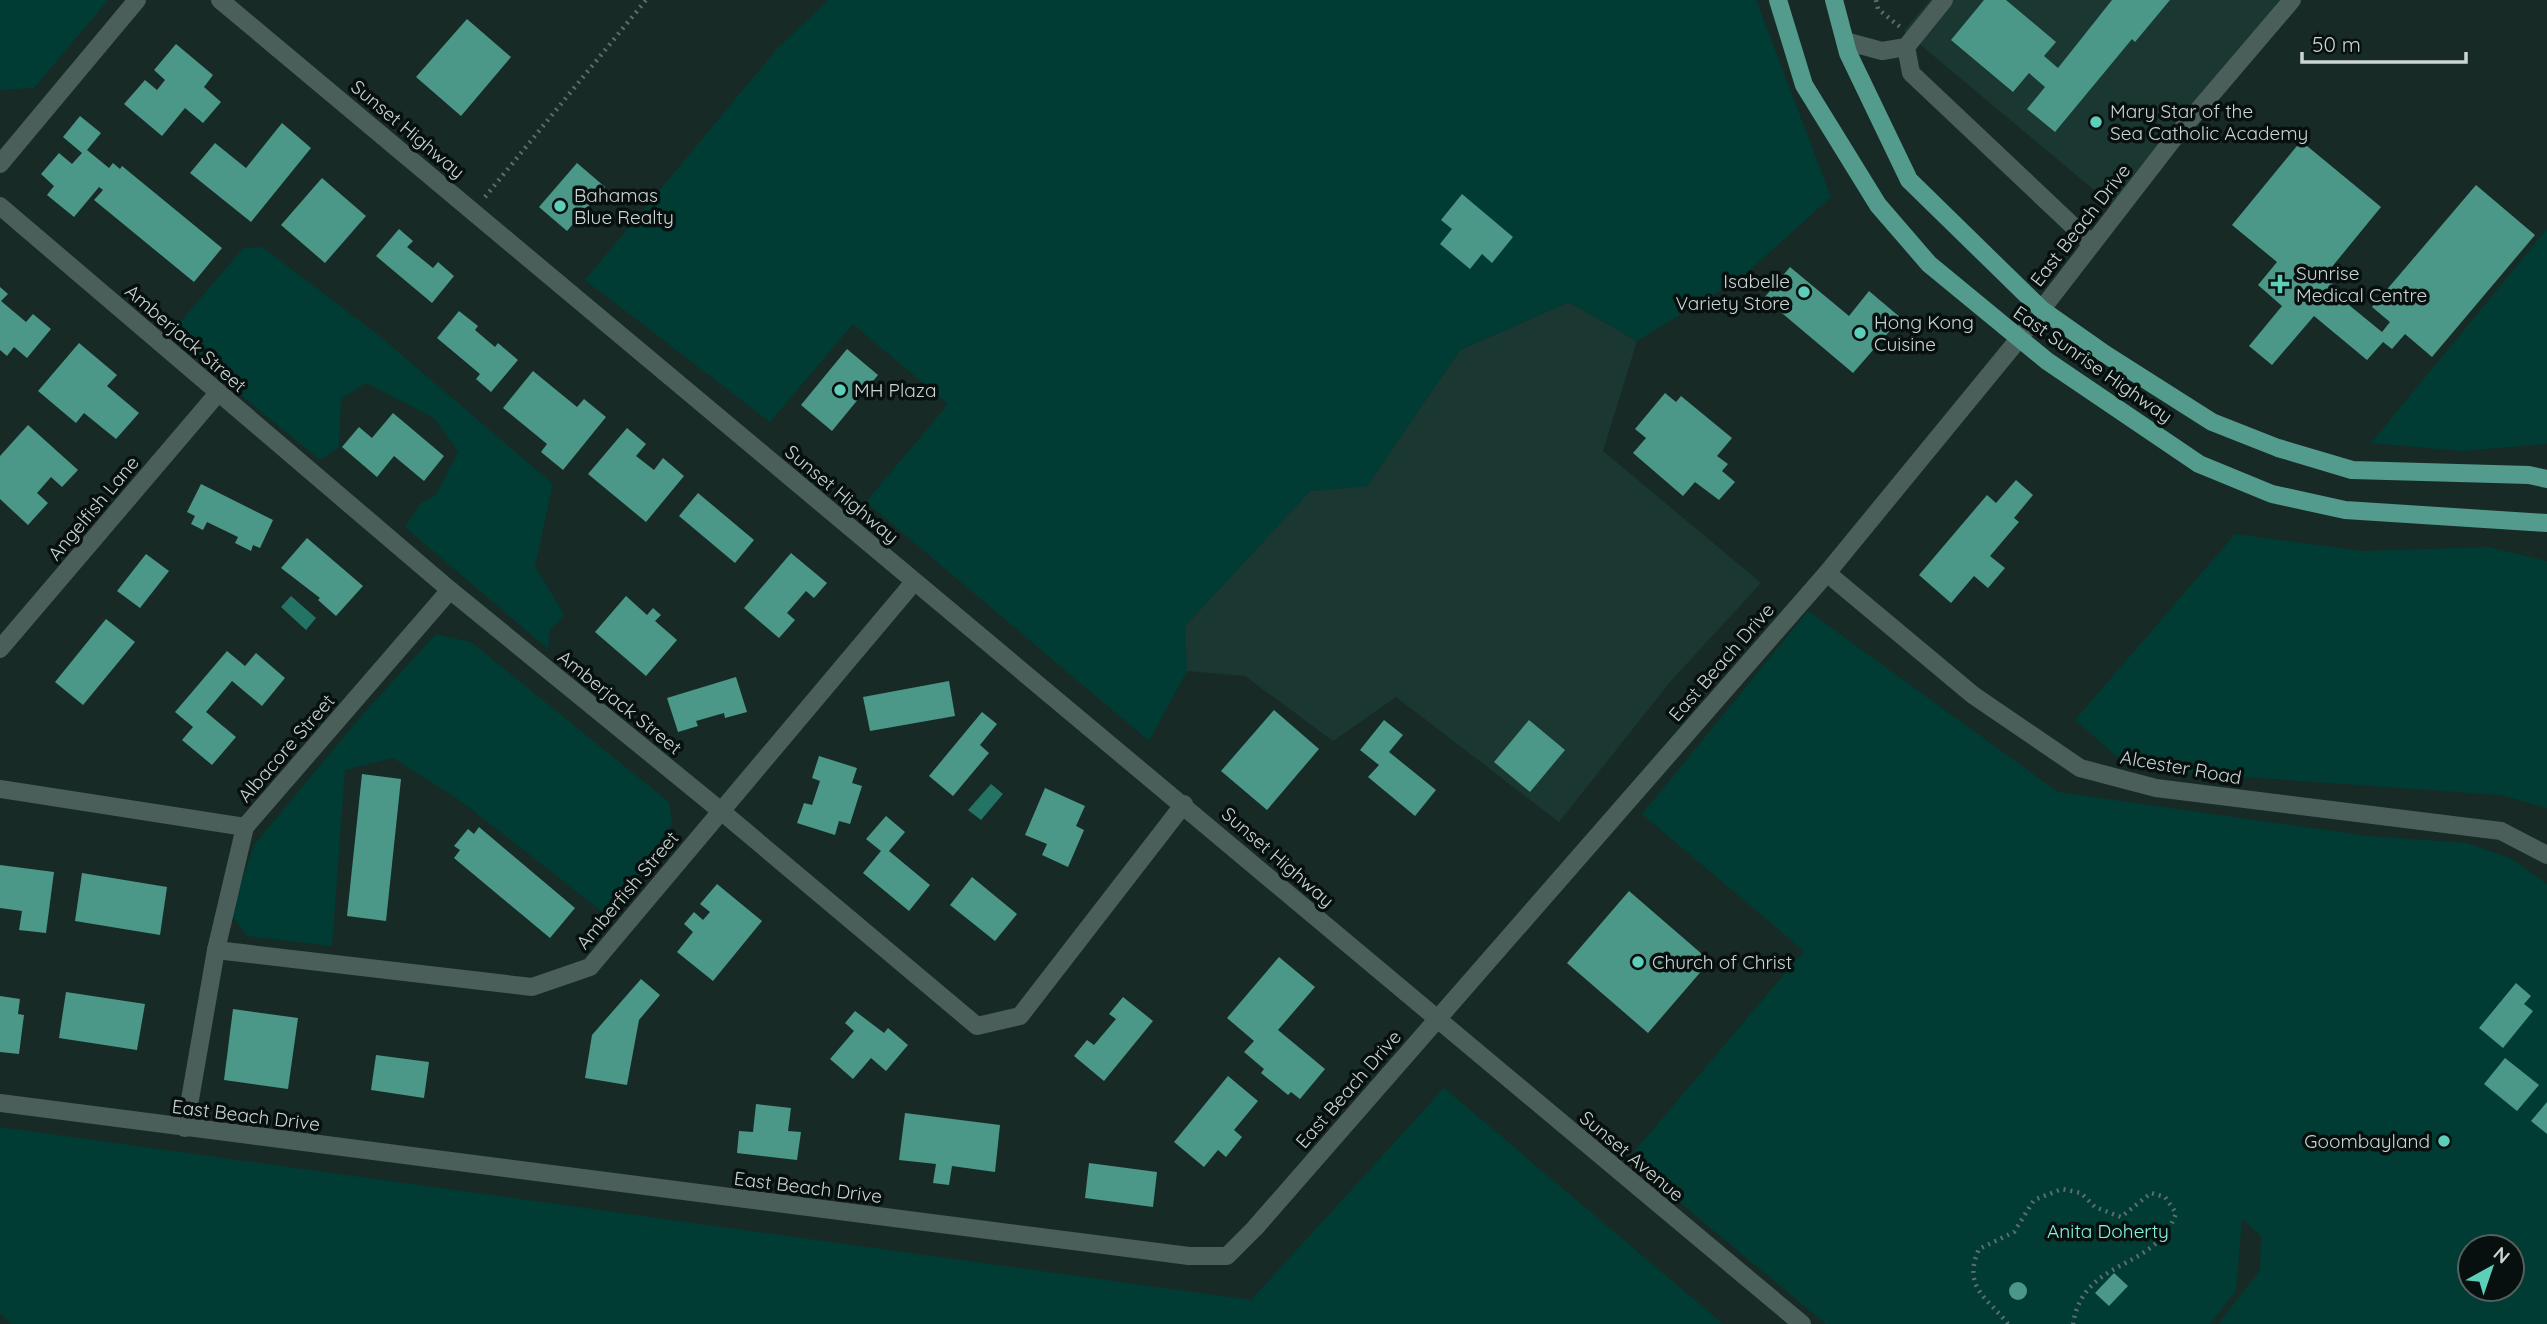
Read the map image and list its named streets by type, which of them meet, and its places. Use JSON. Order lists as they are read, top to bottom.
{
  "streets": {
    "main road": ["East Sunrise Highway"],
    "street": [
      "Sunset Highway",
      "East Beach Drive",
      "Amberjack Street",
      "Angelfish Lane",
      "Albacore Street",
      "Alcester Road",
      "Amberfish Street",
      "Sunset Avenue"
    ]
  },
  "crossings": [
    ["Sunset Highway", "East Beach Drive"],
    ["Sunset Highway", "Amberjack Street"],
    ["Sunset Highway", "Amberfish Street"],
    ["Sunset Highway", "Sunset Avenue"],
    ["East Beach Drive", "East Sunrise Highway"],
    ["East Beach Drive", "Albacore Street"],
    ["East Beach Drive", "Alcester Road"],
    ["East Beach Drive", "Sunset Avenue"],
    ["Amberjack Street", "Angelfish Lane"],
    ["Amberjack Street", "Albacore Street"],
    ["Amberjack Street", "Amberfish Street"],
    ["Albacore Street", "Amberfish Street"]
  ],
  "parks": ["Anita Doherty"],
  "places": {
    "other": [
      "Mary Star of the Sea Catholic Academy",
      "Bahamas Blue Realty",
      "Isabelle Variety Store",
      "Hong Kong Cuisine",
      "MH Plaza",
      "Church of Christ",
      "Goombayland"
    ],
    "health": ["Sunrise Medical Centre"]
  },
  "scale_bar": "50 m",
  "north": "top right"
}
